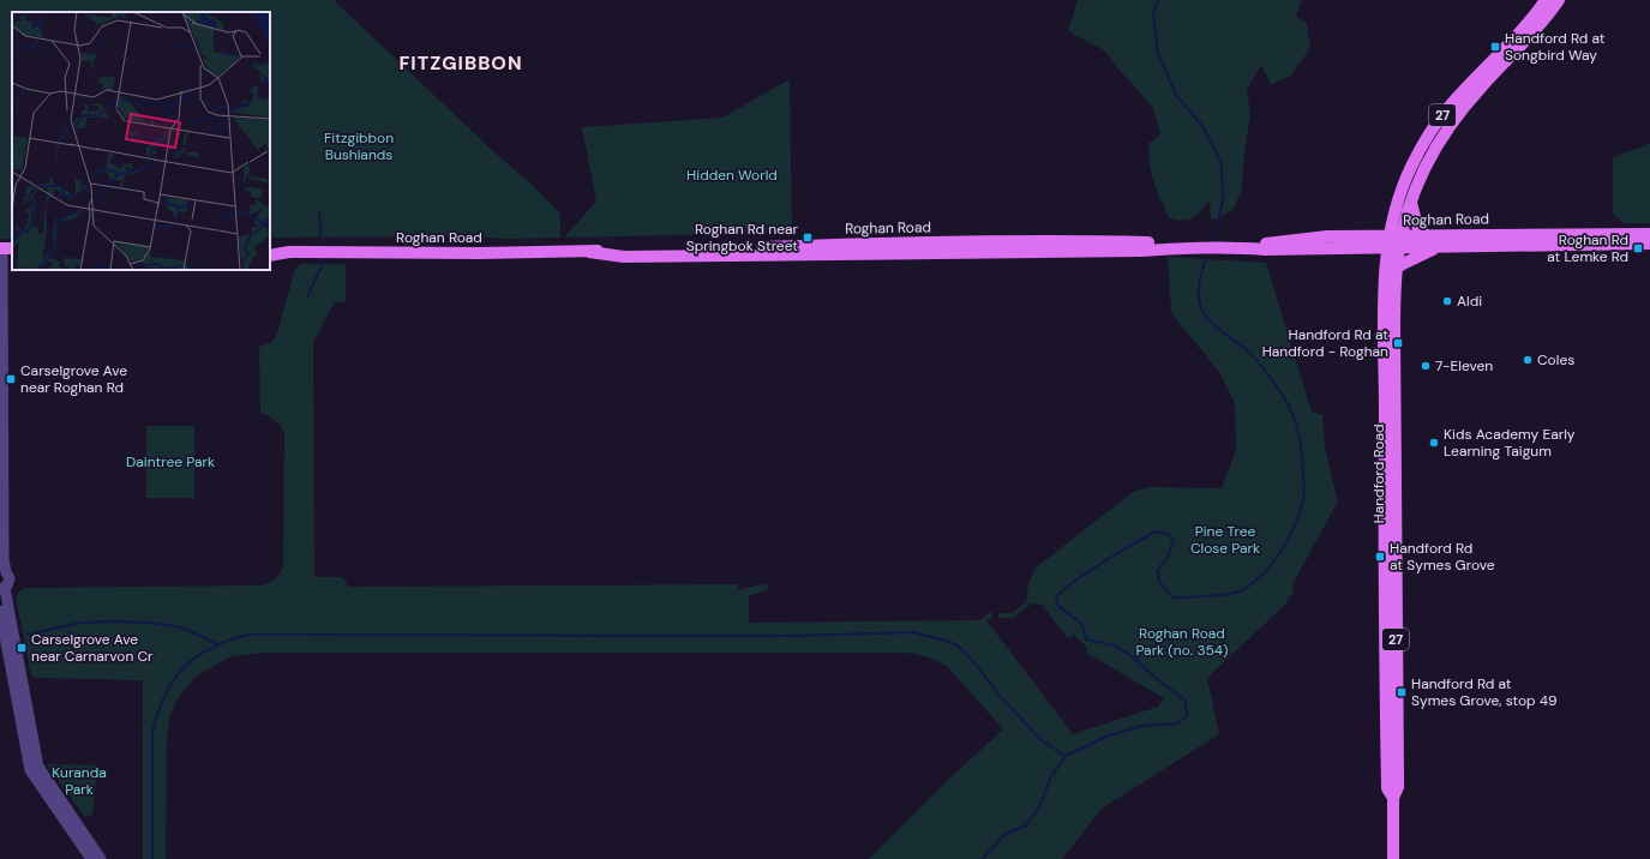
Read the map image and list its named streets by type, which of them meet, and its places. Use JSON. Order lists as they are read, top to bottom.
{
  "streets": {
    "main road": ["27", "Roghan Road", "Handford Road"]
  },
  "crossings": [
    ["27", "Roghan Road"],
    ["27", "Handford Road"],
    ["Roghan Road", "Handford Road"]
  ],
  "districts": ["FITZGIBBON"],
  "parks": [
    "Fitzgibbon Bushlands",
    "Hidden World",
    "Daintree Park",
    "Pine Tree Close Park",
    "Roghan Road Park (no. 354)",
    "Kuranda Park"
  ],
  "places": {
    "transit": [
      "Handford Rd at Songbird Way",
      "Roghan Rd near Springbok Street",
      "Roghan Rd at Lemke Rd",
      "Handford Rd at Handford - Roghan",
      "Carselgrove Ave near Roghan Rd",
      "Handford Rd at Symes Grove",
      "Carselgrove Ave near Carnarvon Cr",
      "Handford Rd at Symes Grove, stop 49"
    ],
    "other": [
      "Aldi",
      "Coles",
      "7-Eleven",
      "Kids Academy Early Learning Taigum"
    ]
  }
}
